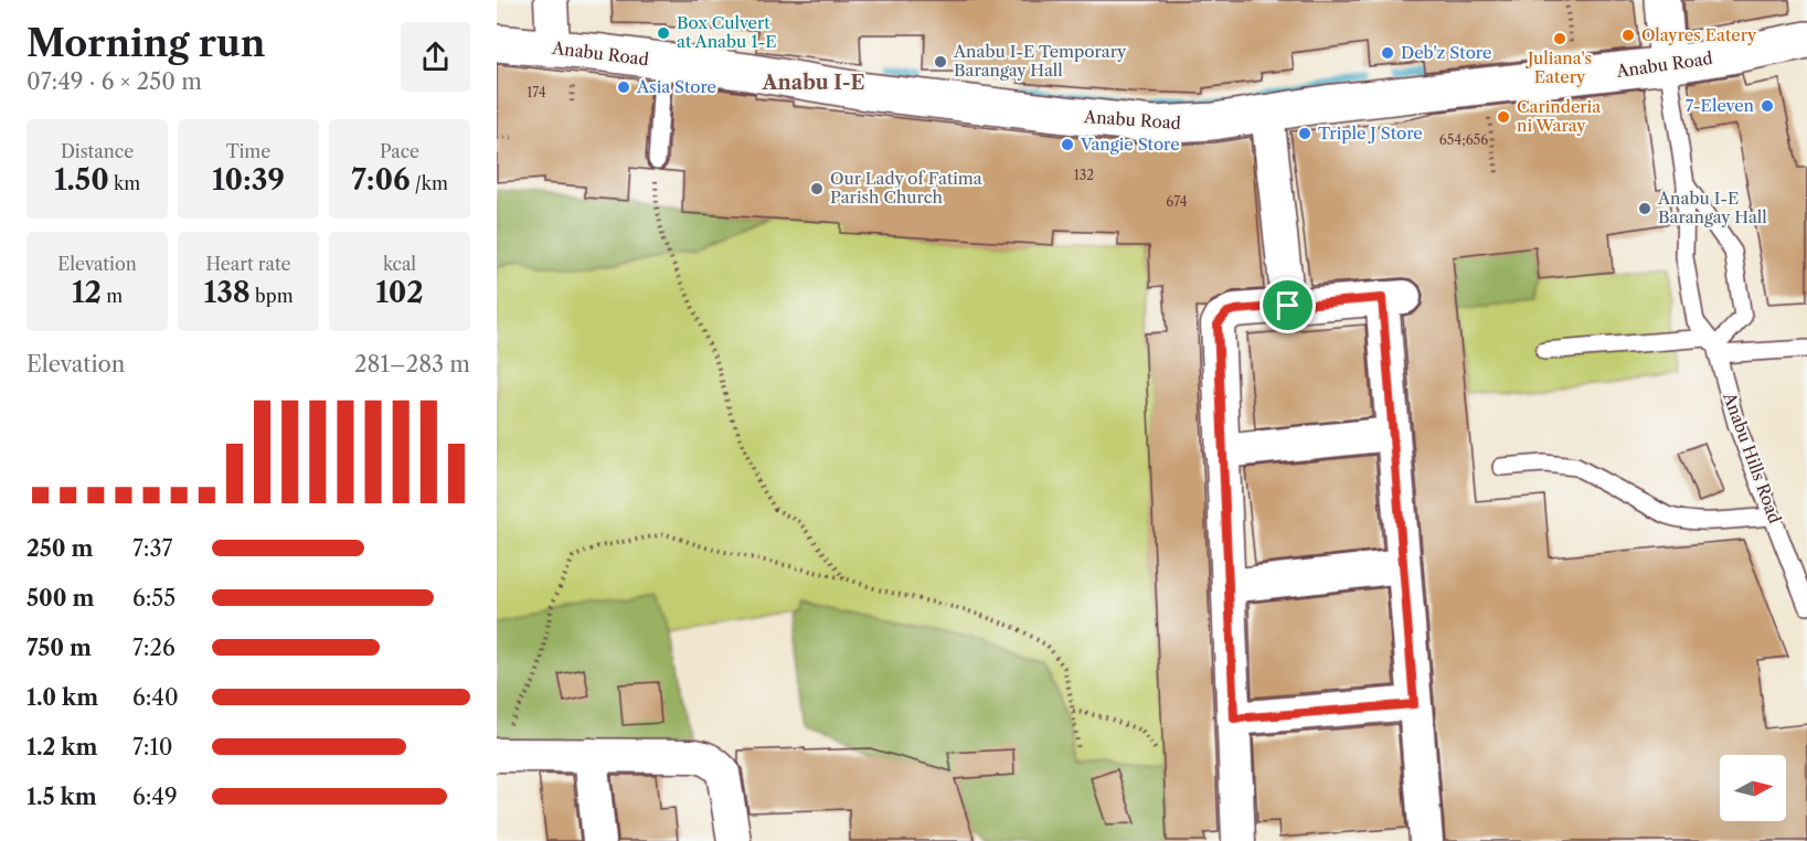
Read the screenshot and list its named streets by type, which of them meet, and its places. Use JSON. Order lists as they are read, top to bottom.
{
  "streets": {
    "street": ["Anabu Road"],
    "lane": ["Anabu Hills Road"]
  },
  "crossings": [
    ["Anabu Road", "Anabu Hills Road"]
  ],
  "districts": ["Anabu I-E"],
  "places": [
    "Box Culvert at Anabu 1-E",
    "Olayres Eatery",
    "Juliana's Eatery",
    "Deb'z Store",
    "Anabu I-E Temporary Barangay Hall",
    "Asia Store",
    "7-Eleven",
    "Carinderia ni Waray",
    "Triple J Store",
    "Vangie Store",
    "Our Lady of Fatima Parish Church",
    "Anabu I-E Barangay Hall"
  ],
  "house_numbers": [
    "174",
    "654;656",
    "132",
    "674"
  ],
  "north": "right",
  "page": {
    "heading": ["Morning run", "07:49 · 6 × 250 m"],
    "stats": [
      ["Distance", "1.50 km"],
      ["Time", "10:39"],
      ["Pace", "7:06 /km"],
      ["Elevation", "12 m"],
      ["Heart rate", "138 bpm"],
      ["kcal", "102"]
    ],
    "chart": ["Elevation", "281–283 m"],
    "list": [
      {
        "name": "250 m",
        "note": "7:37"
      },
      {
        "name": "500 m",
        "note": "6:55"
      },
      {
        "name": "750 m",
        "note": "7:26"
      },
      {
        "name": "1.0 km",
        "note": "6:40"
      },
      {
        "name": "1.2 km",
        "note": "7:10"
      },
      {
        "name": "1.5 km",
        "note": "6:49"
      }
    ]
  }
}
